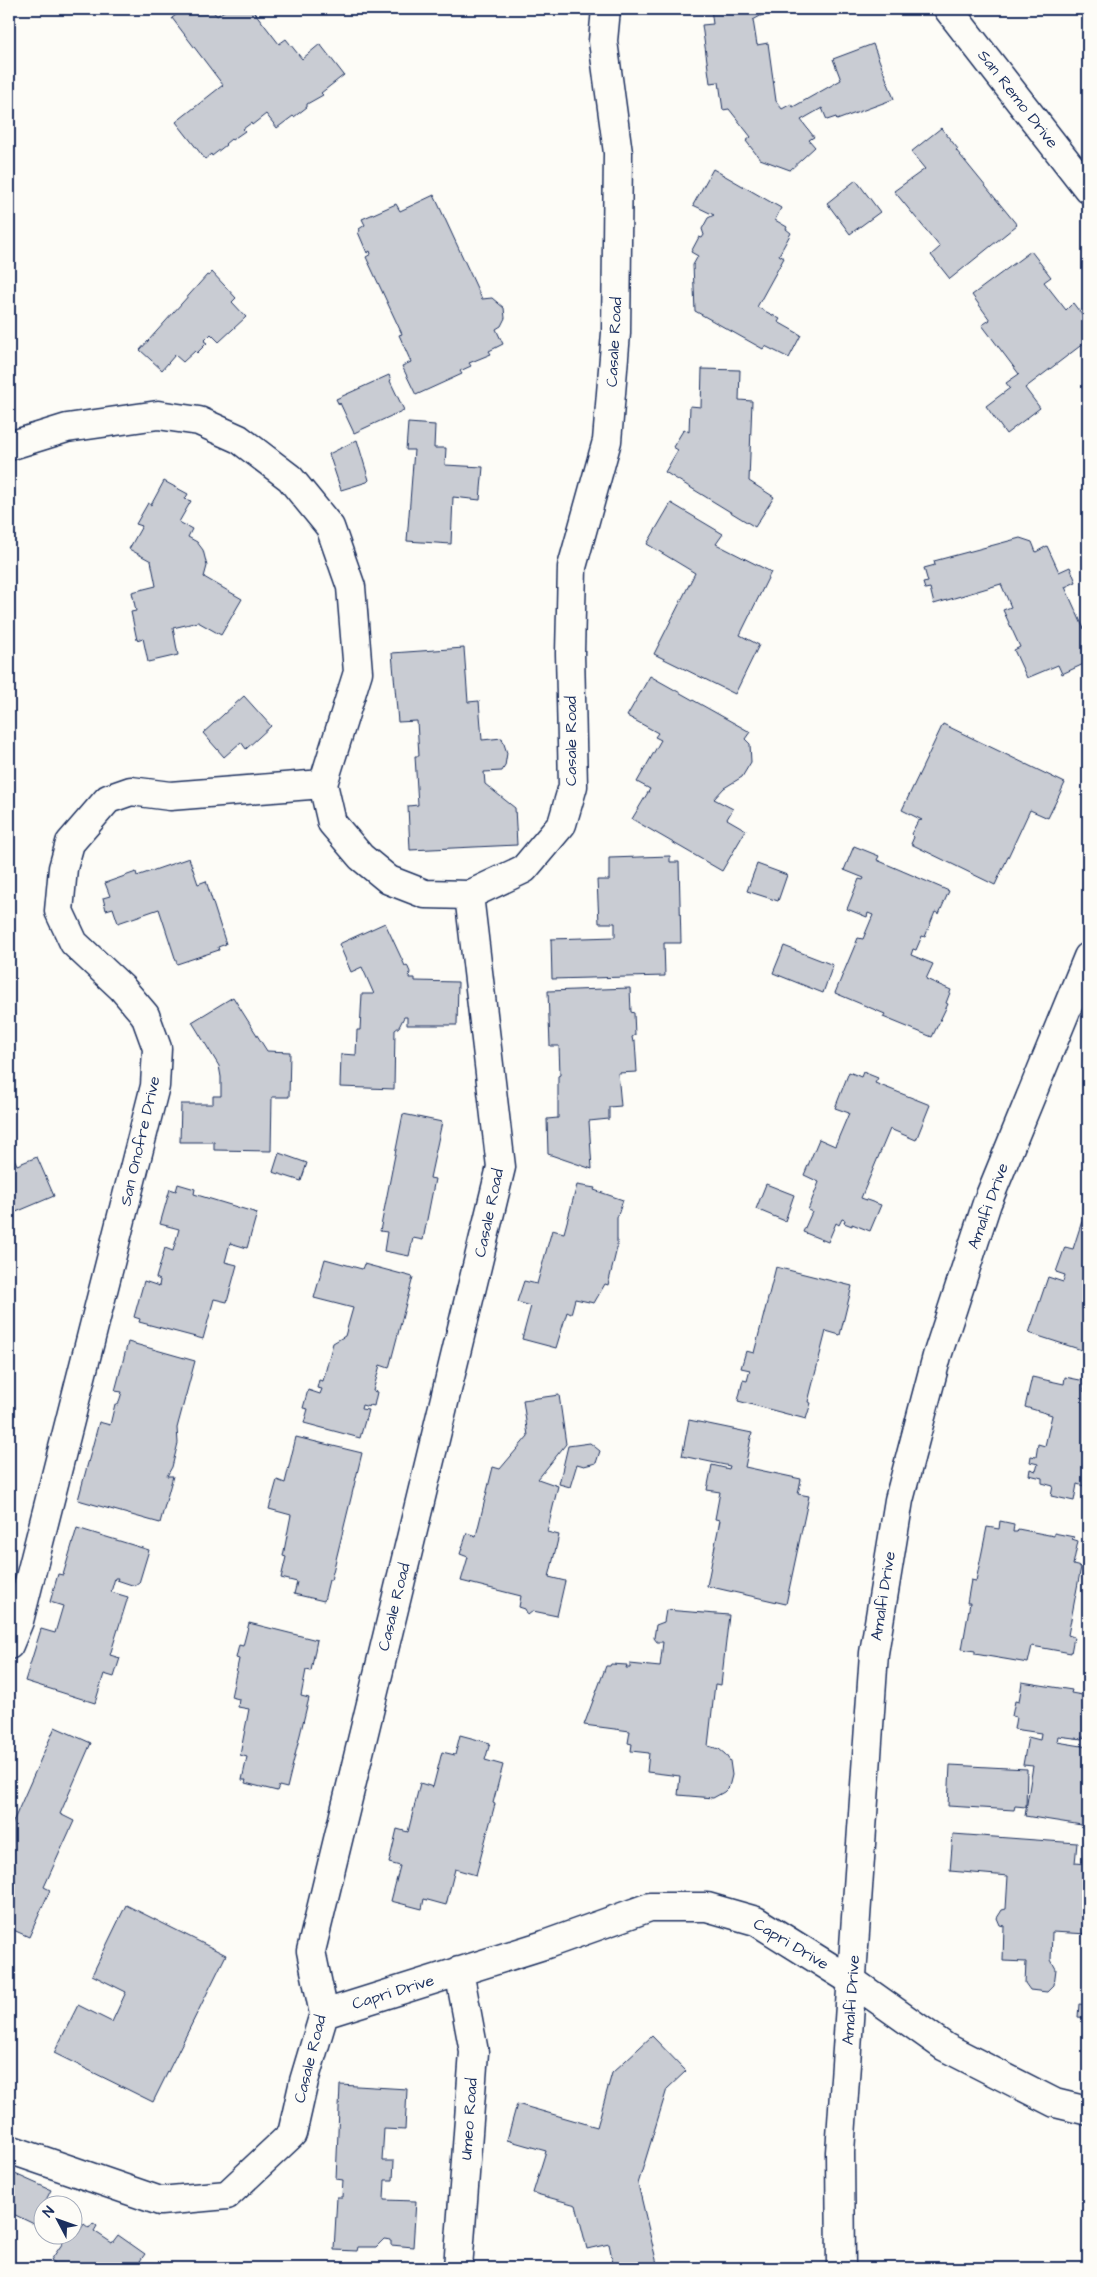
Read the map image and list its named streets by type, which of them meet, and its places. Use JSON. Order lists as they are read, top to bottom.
{
  "streets": {
    "street": [
      "San Remo Drive",
      "Casale Road",
      "San Onofre Drive",
      "Amalfi Drive",
      "Capri Drive",
      "Umeo Road"
    ]
  },
  "crossings": [
    ["Casale Road", "Capri Drive"],
    ["Amalfi Drive", "Capri Drive"],
    ["Capri Drive", "Umeo Road"]
  ],
  "north": "top left"
}
